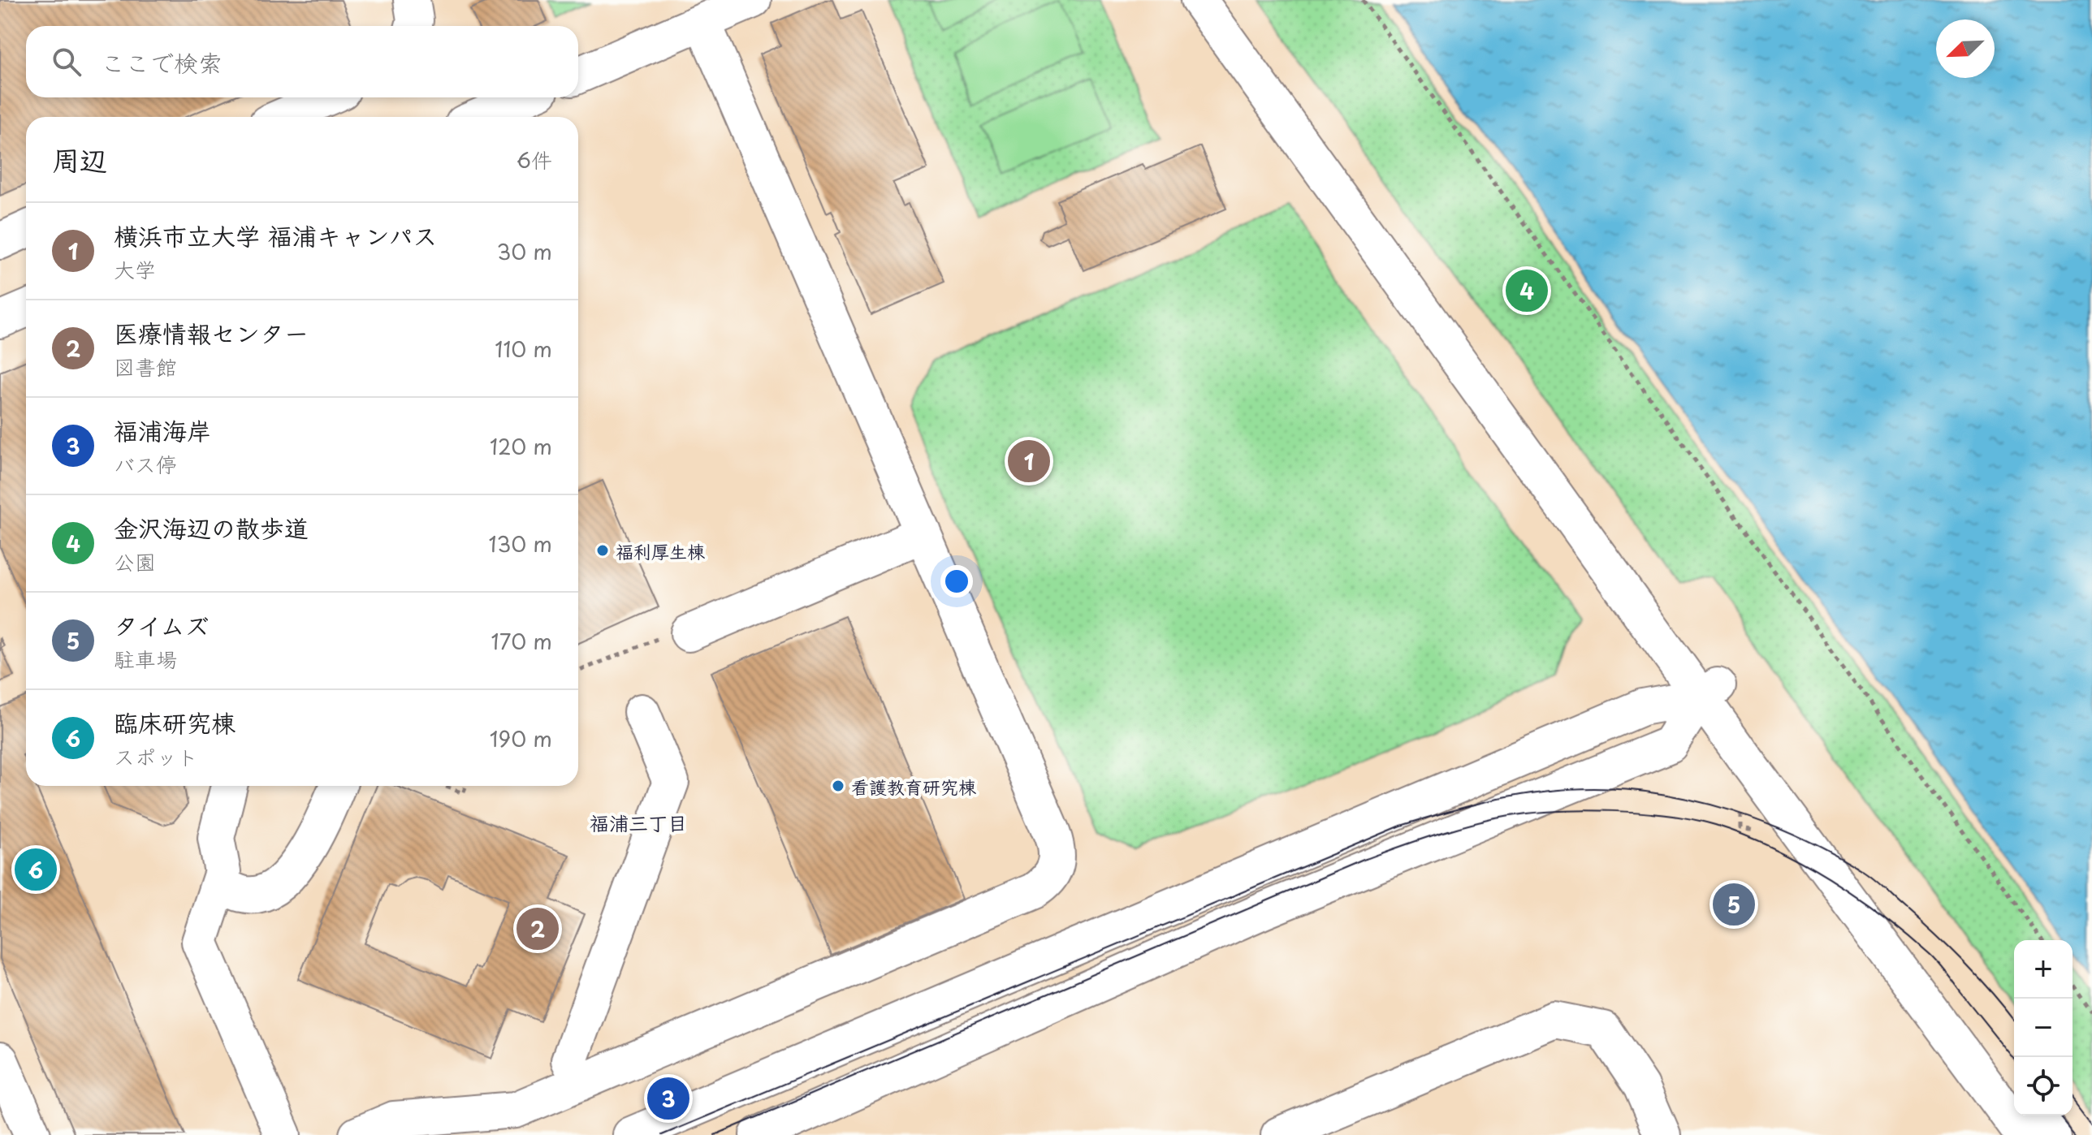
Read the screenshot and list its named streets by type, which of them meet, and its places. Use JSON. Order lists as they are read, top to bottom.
{
  "districts": ["福浦三丁目"],
  "places": ["福利厚生棟", "看護教育研究棟"],
  "north": "bottom left",
  "page": {
    "search": "ここで検索",
    "heading": ["周辺", "6件"],
    "list": [
      {
        "mark": "1",
        "name": "横浜市立大学 福浦キャンパス",
        "note": "大学",
        "value": "30 m"
      },
      {
        "mark": "2",
        "name": "医療情報センター",
        "note": "図書館",
        "value": "110 m"
      },
      {
        "mark": "3",
        "name": "福浦海岸",
        "note": "バス停",
        "value": "120 m"
      },
      {
        "mark": "4",
        "name": "金沢海辺の散歩道",
        "note": "公園",
        "value": "130 m"
      },
      {
        "mark": "5",
        "name": "タイムズ",
        "note": "駐車場",
        "value": "170 m"
      },
      {
        "mark": "6",
        "name": "臨床研究棟",
        "note": "スポット",
        "value": "190 m"
      }
    ],
    "pins": [
      "4",
      "1",
      "6",
      "5",
      "2",
      "3"
    ],
    "map_buttons": ["+", "−"]
  }
}
